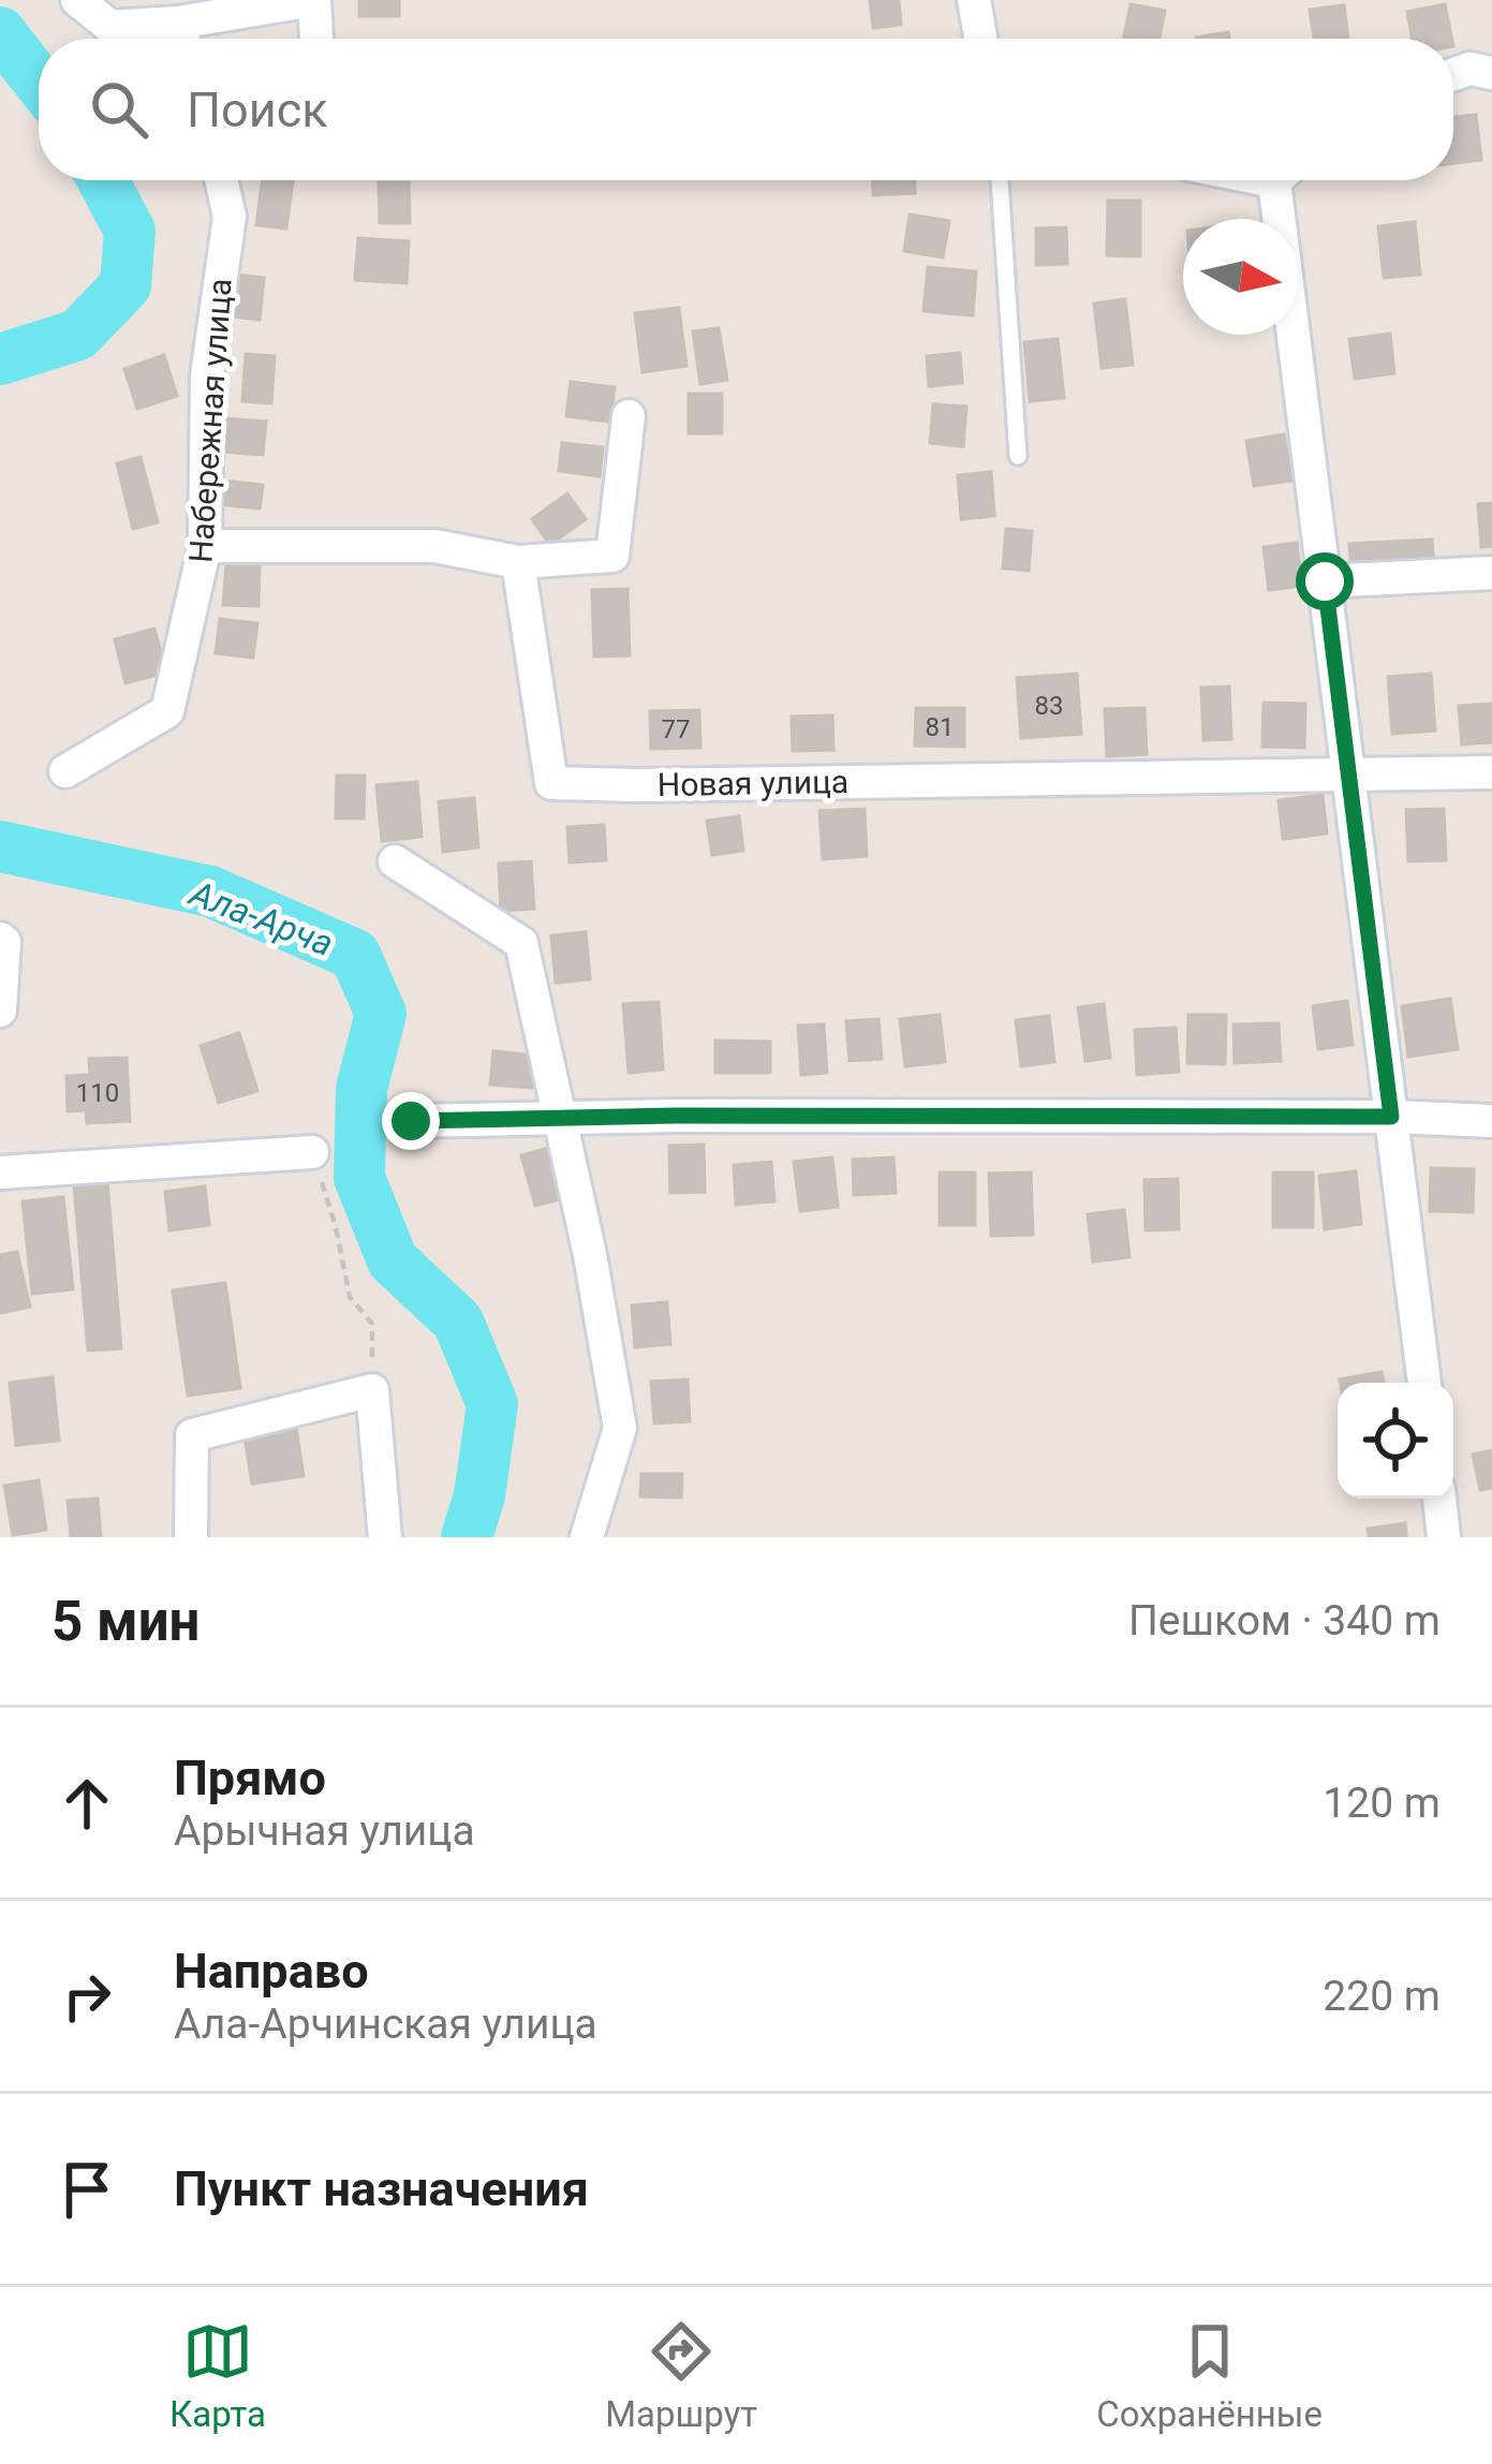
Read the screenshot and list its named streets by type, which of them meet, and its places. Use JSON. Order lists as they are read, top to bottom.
{
  "streets": {
    "street": ["Набережная улица", "Новая улица"]
  },
  "water": ["Ала-Арча"],
  "house_numbers": [
    "83",
    "81",
    "77",
    "110"
  ],
  "north": "right",
  "page": {
    "search": "Поиск",
    "heading": ["5 мин", "Пешком · 340 m"],
    "list": [
      ["Прямо", "Арычная улица", "120 m"],
      ["Направо", "Ала-Арчинская улица", "220 m"],
      "Пункт назначения"
    ],
    "nav": ["Карта", "Маршрут", "Сохранённые"]
  }
}
